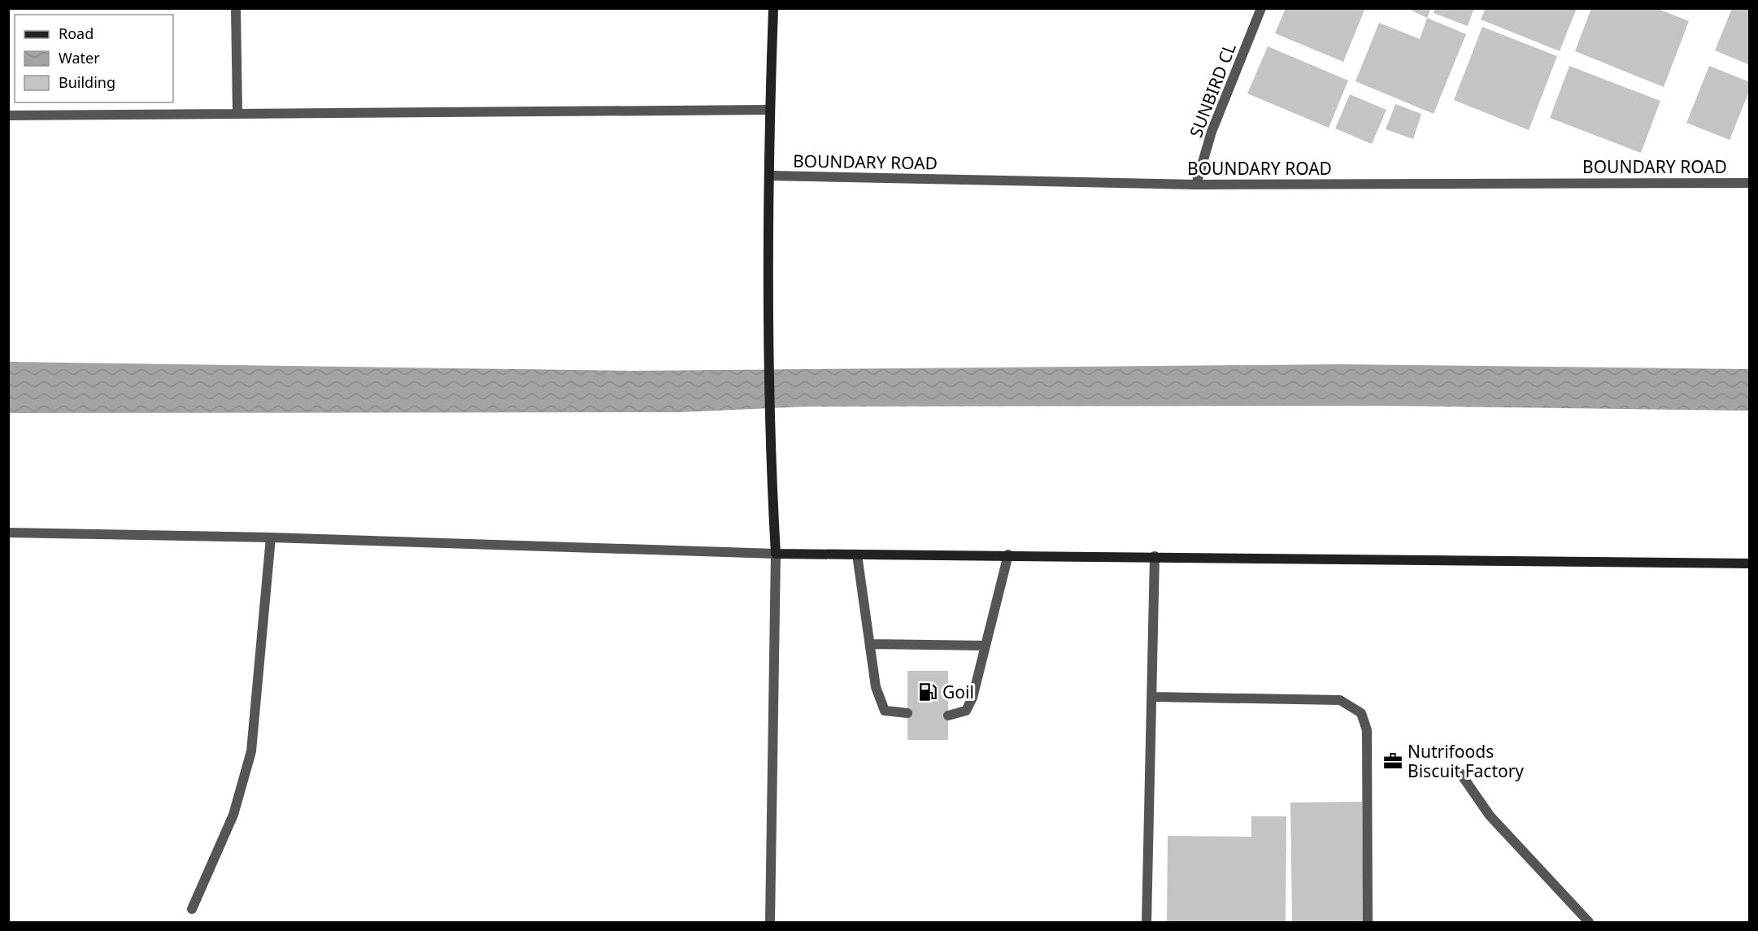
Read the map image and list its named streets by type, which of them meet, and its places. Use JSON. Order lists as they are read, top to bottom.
{
  "streets": {
    "street": ["SUNBIRD CL", "BOUNDARY ROAD"]
  },
  "crossings": [
    ["SUNBIRD CL", "BOUNDARY ROAD"]
  ],
  "places": {
    "fuel station": ["Goil"],
    "office": ["Nutrifoods Biscuit Factory"]
  },
  "legend": ["Road", "Water", "Building"]
}
